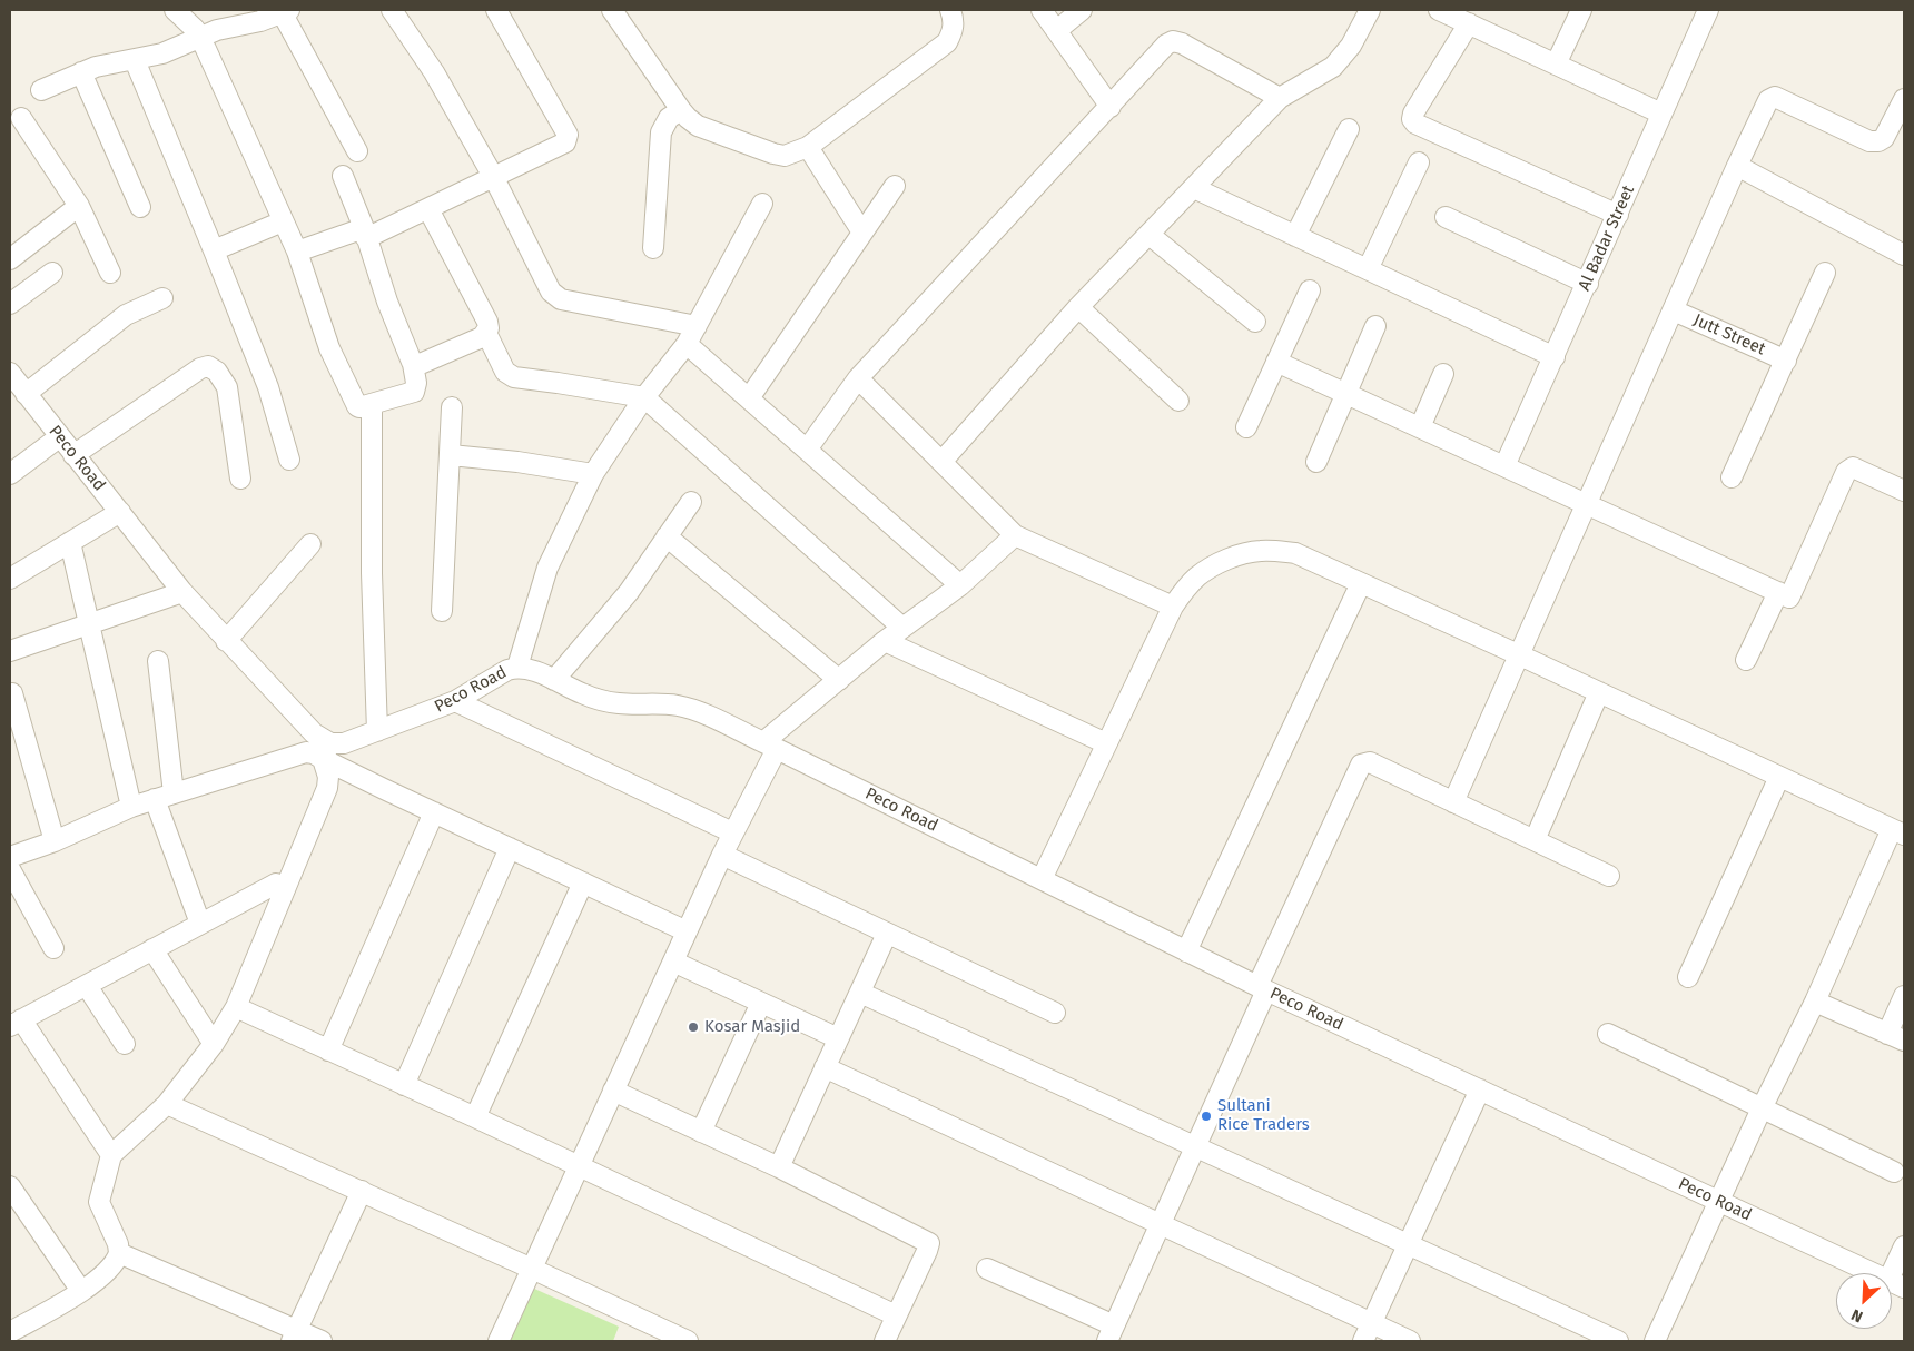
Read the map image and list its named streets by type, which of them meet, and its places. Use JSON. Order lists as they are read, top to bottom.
{
  "streets": {
    "street": ["Al Badar Street", "Jutt Street", "Peco Road"]
  },
  "places": ["Kosar Masjid", "Sultani Rice Traders"],
  "north": "bottom left"
}
